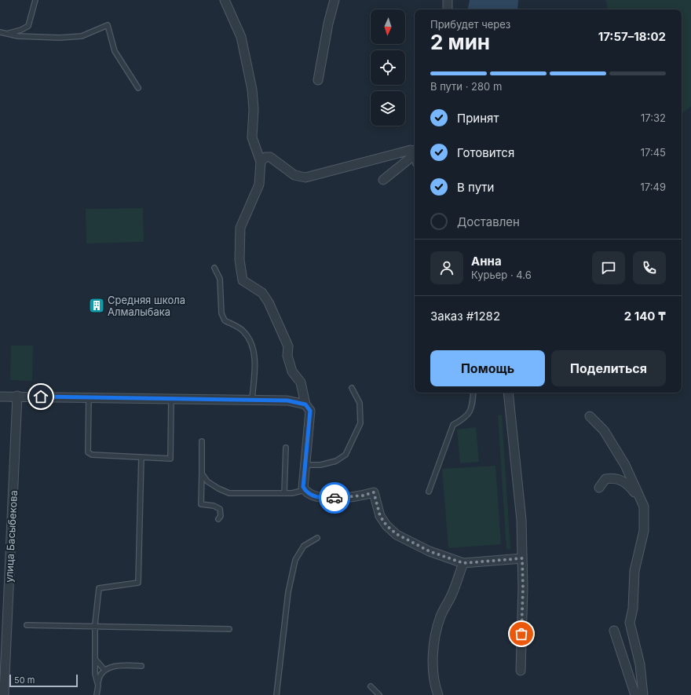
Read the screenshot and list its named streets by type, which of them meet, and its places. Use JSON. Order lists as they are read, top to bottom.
{
  "streets": {
    "street": ["улица Басыбекова"]
  },
  "places": {
    "building": ["Средняя школа Алмалыбака"]
  },
  "scale_bar": "50 m",
  "north": "bottom",
  "page": {
    "heading": ["2 мин", "Прибудет через", "17:57–18:02"],
    "panel": [
      "Анна",
      "Курьер · 4.6",
      "Заказ #1282",
      "2 140 ₸"
    ],
    "bar": "В пути · 280 m",
    "list": [
      ["Принят", "17:32"],
      ["Готовится", "17:45"],
      ["В пути", "17:49"],
      "Доставлен"
    ],
    "buttons": ["Помощь", "Поделиться"],
    "scale": "50 m"
  }
}
